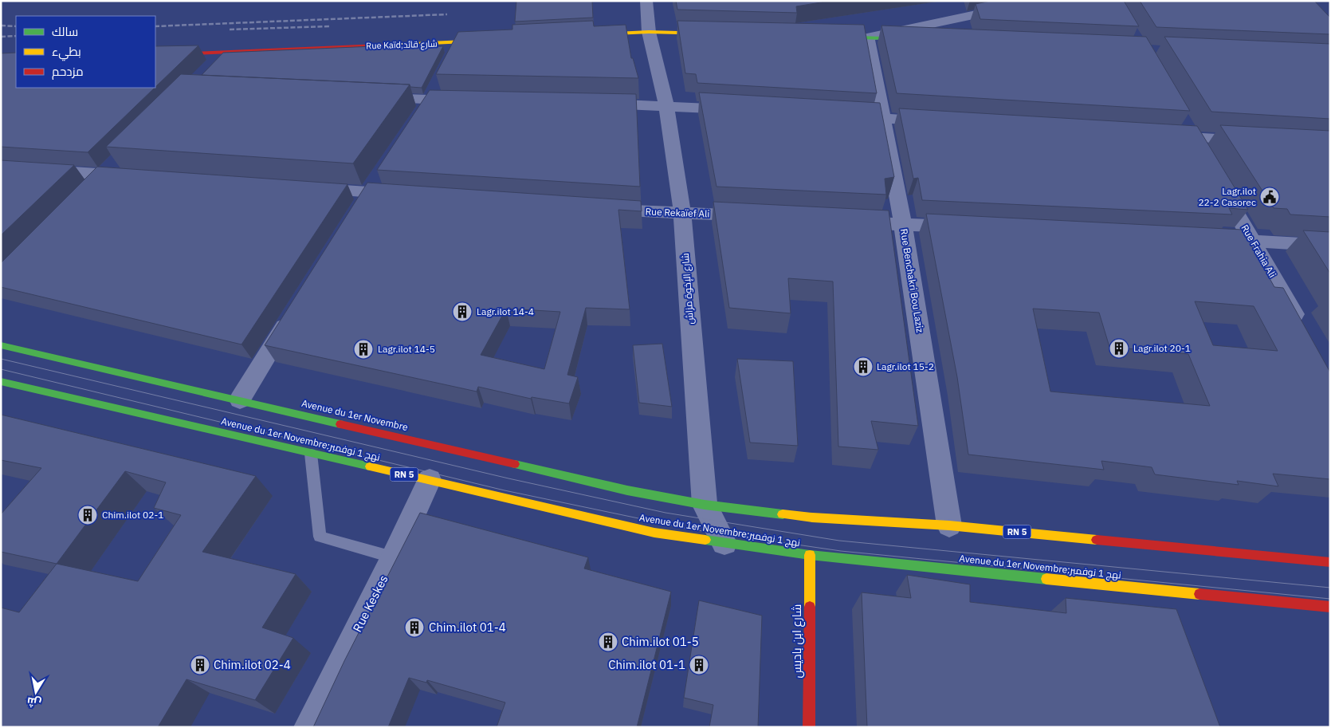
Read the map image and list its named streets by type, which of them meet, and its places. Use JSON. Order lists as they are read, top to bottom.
{
  "streets": {
    "main road": [
      "Rue Kaïd;شارع قائد",
      "Avenue du 1er Novembre",
      "Avenue du 1er Novembre;نهج 1 نوفمبر",
      "RN 5",
      "شارع ابن باديس"
    ],
    "street": [
      "Rue Rekaïef Ali",
      "Rue Frahia Ali",
      "Rue Benchakri Bou Laziz",
      "شارع الإخوة مزاش",
      "Rue Keskes"
    ]
  },
  "crossings": [
    ["Rue Rekaïef Ali", "شارع الإخوة مزاش"],
    ["Rue Benchakri Bou Laziz", "RN 5"],
    ["شارع الإخوة مزاش", "Avenue du 1er Novembre"],
    ["شارع الإخوة مزاش", "Avenue du 1er Novembre;نهج 1 نوفمبر"],
    ["شارع الإخوة مزاش", "RN 5"],
    ["Avenue du 1er Novembre", "RN 5"],
    ["Avenue du 1er Novembre;نهج 1 نوفمبر", "Rue Keskes"],
    ["Avenue du 1er Novembre;نهج 1 نوفمبر", "شارع ابن باديس"]
  ],
  "places": {
    "public building": ["Lagr.ilot 22-2 Casorec"],
    "building": [
      "Lagr.ilot 14-4",
      "Lagr.ilot 20-1",
      "Lagr.ilot 14-5",
      "Lagr.ilot 15-2",
      "Chim.ilot 02-1",
      "Chim.ilot 01-4",
      "Chim.ilot 01-5",
      "Chim.ilot 02-4",
      "Chim.ilot 01-1"
    ]
  },
  "legend": ["سالك", "بطيء", "مزدحم"],
  "north": "bottom"
}
